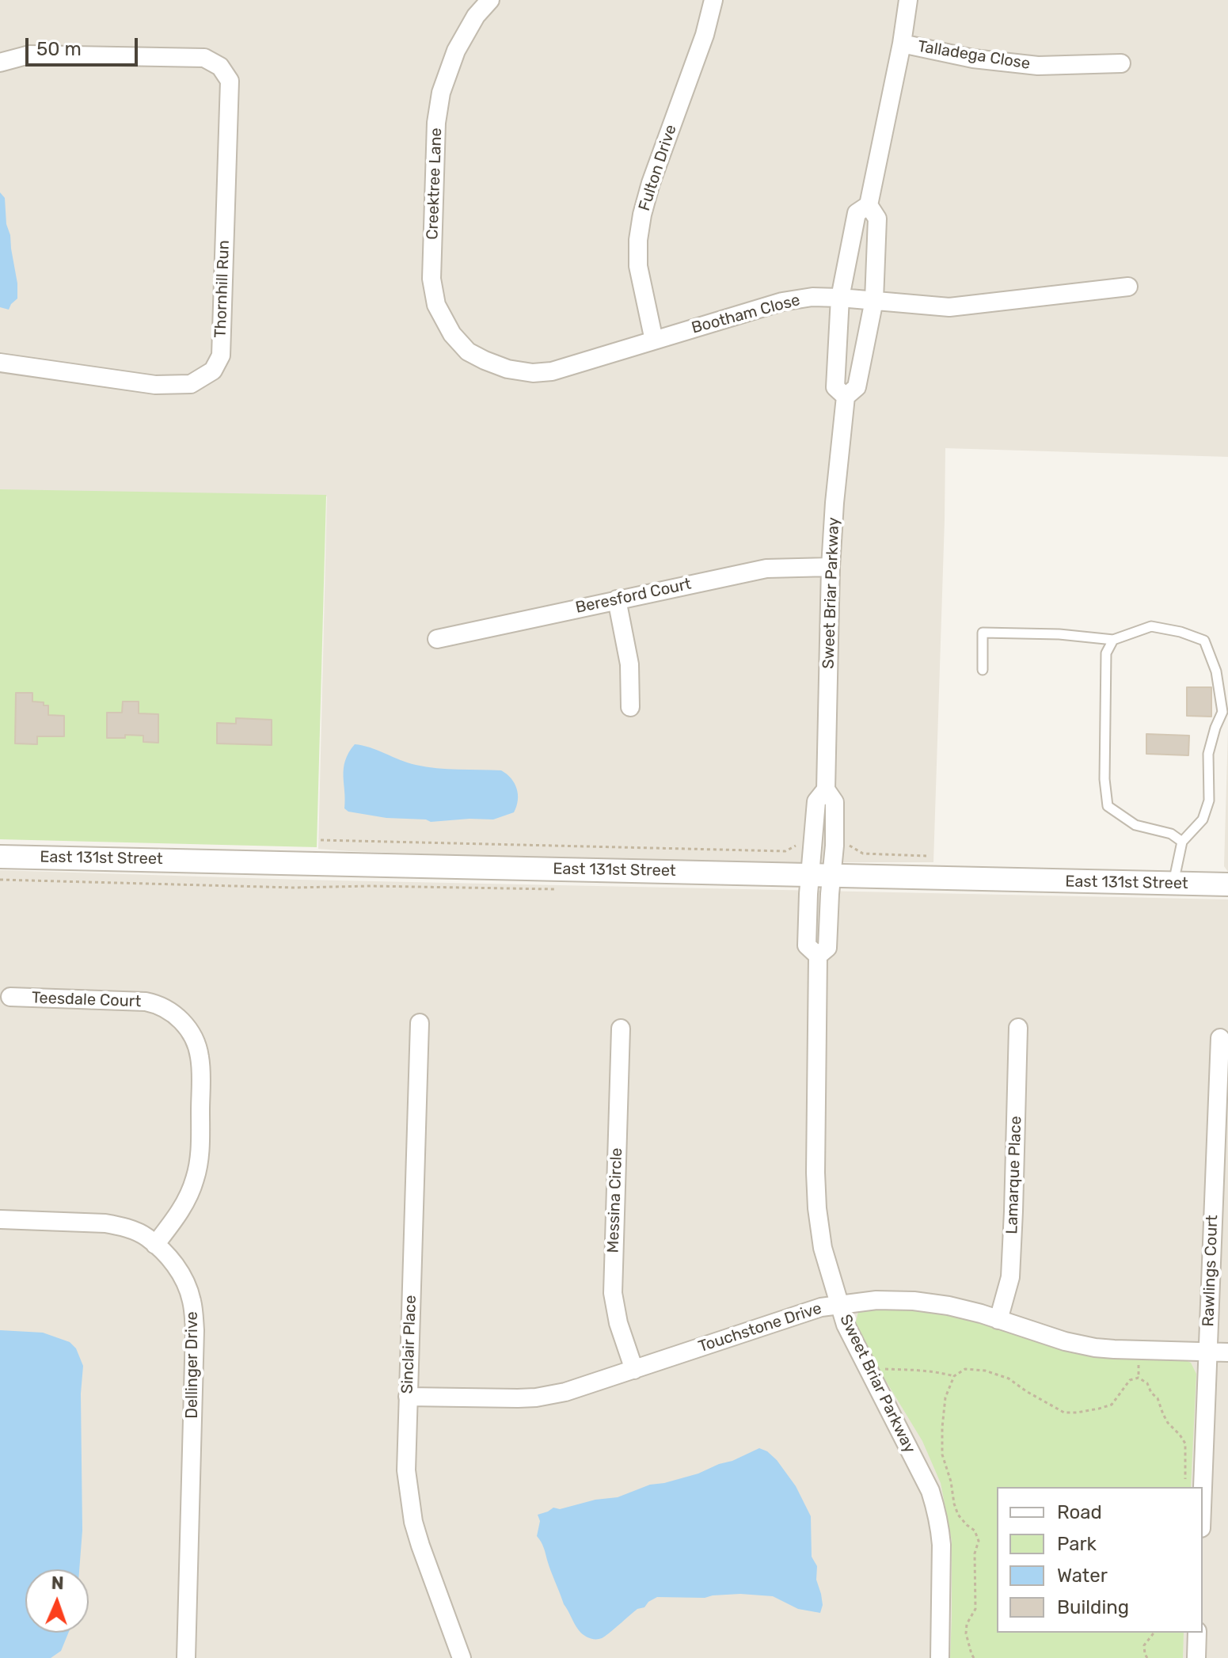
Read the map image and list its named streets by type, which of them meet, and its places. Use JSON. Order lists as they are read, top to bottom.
{
  "streets": {
    "street": [
      "Talladega Close",
      "Fulton Drive",
      "Creektree Lane",
      "Thornhill Run",
      "Bootham Close",
      "Sweet Briar Parkway",
      "Beresford Court",
      "East 131st Street",
      "Teesdale Court",
      "Lamarque Place",
      "Messina Circle",
      "Rawlings Court",
      "Touchstone Drive",
      "Sinclair Place",
      "Dellinger Drive"
    ]
  },
  "crossings": [
    ["Talladega Close", "Sweet Briar Parkway"],
    ["Fulton Drive", "Bootham Close"],
    ["Creektree Lane", "Bootham Close"],
    ["Bootham Close", "Sweet Briar Parkway"],
    ["Sweet Briar Parkway", "Beresford Court"],
    ["Sweet Briar Parkway", "East 131st Street"],
    ["Sweet Briar Parkway", "Touchstone Drive"],
    ["Teesdale Court", "Dellinger Drive"],
    ["Lamarque Place", "Touchstone Drive"],
    ["Messina Circle", "Touchstone Drive"],
    ["Rawlings Court", "Touchstone Drive"],
    ["Touchstone Drive", "Sinclair Place"]
  ],
  "legend": [
    "Road",
    "Park",
    "Water",
    "Building"
  ],
  "scale_bar": "50 m",
  "north": "top"
}
